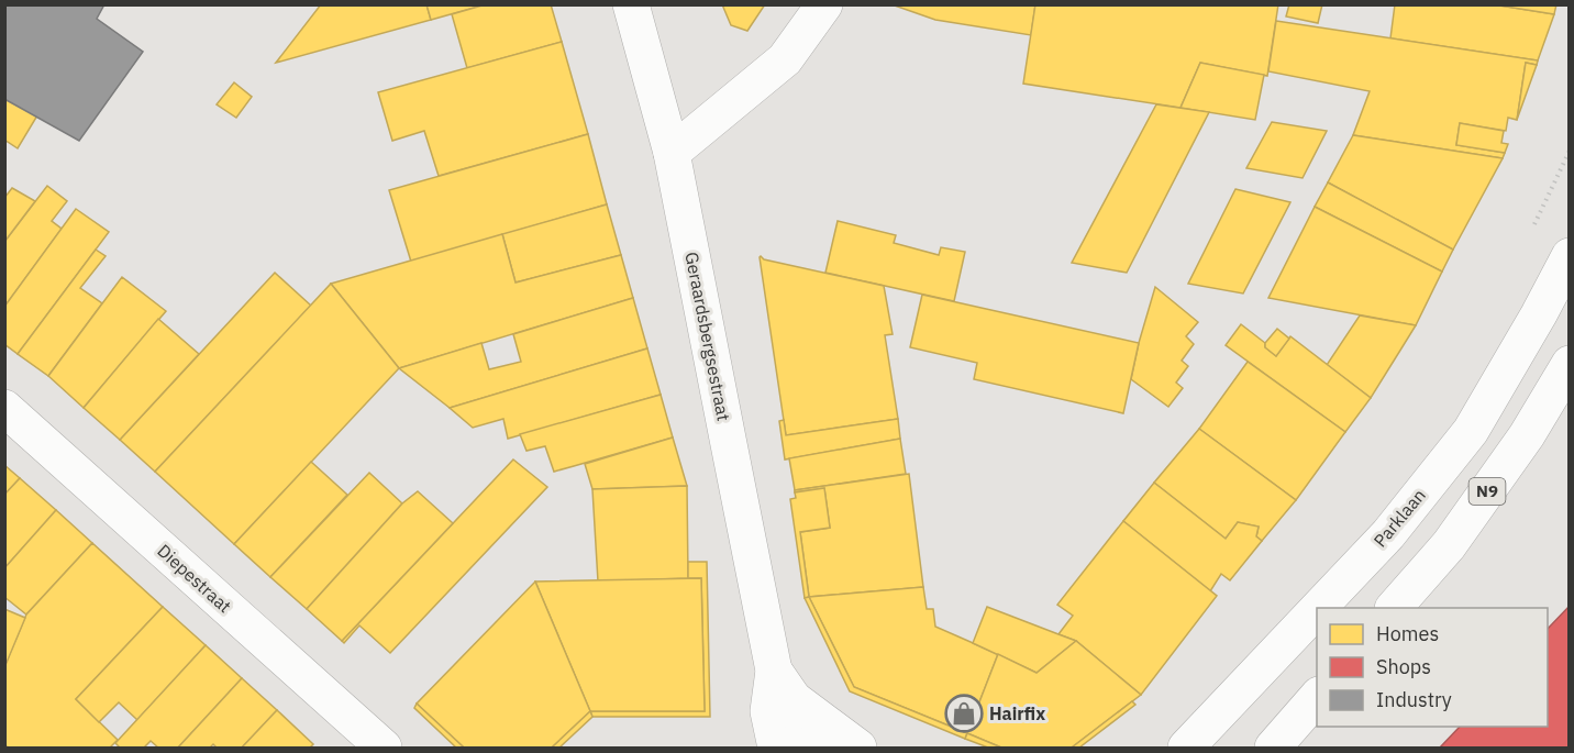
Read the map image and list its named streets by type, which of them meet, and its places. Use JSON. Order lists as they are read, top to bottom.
{
  "streets": {
    "street": [
      "Geraardsbergsestraat",
      "N9",
      "Parklaan",
      "Diepestraat"
    ]
  },
  "places": {
    "shop": ["Hairfix"]
  },
  "legend": ["Homes", "Shops", "Industry"]
}
